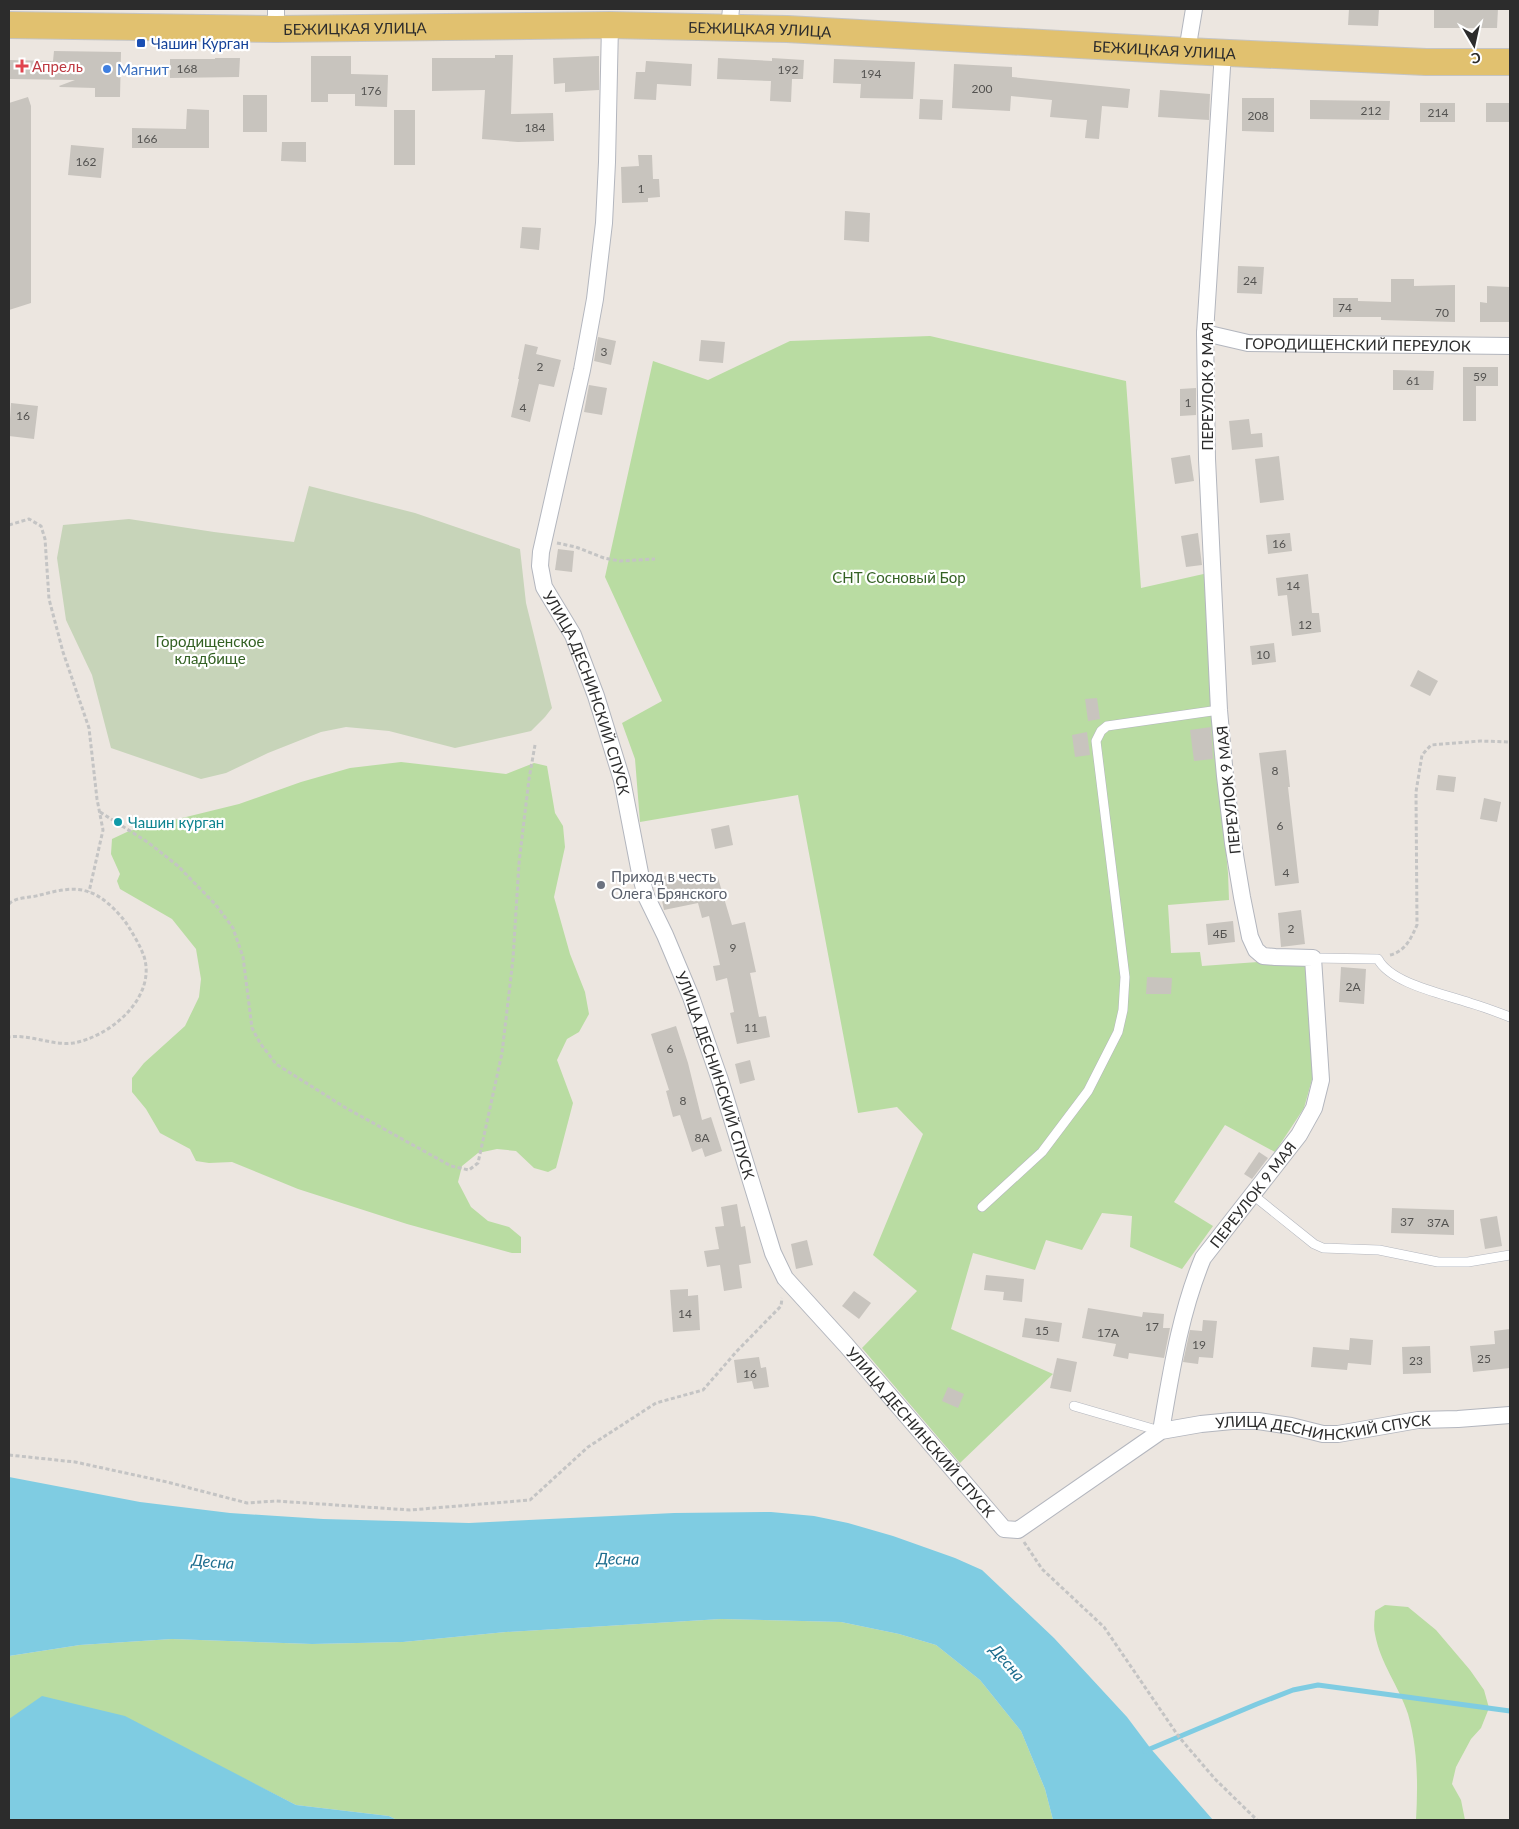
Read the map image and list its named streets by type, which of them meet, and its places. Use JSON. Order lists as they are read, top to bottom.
{
  "streets": {
    "main road": ["БЕЖИЦКАЯ УЛИЦА"],
    "street": ["ГОРОДИЩЕНСКИЙ ПЕРЕУЛОК", "ПЕРЕУЛОК 9 МАЯ", "УЛИЦА ДЕСНИНСКИЙ СПУСК"]
  },
  "crossings": [
    ["БЕЖИЦКАЯ УЛИЦА", "ПЕРЕУЛОК 9 МАЯ"],
    ["БЕЖИЦКАЯ УЛИЦА", "УЛИЦА ДЕСНИНСКИЙ СПУСК"],
    ["ГОРОДИЩЕНСКИЙ ПЕРЕУЛОК", "ПЕРЕУЛОК 9 МАЯ"],
    ["ПЕРЕУЛОК 9 МАЯ", "УЛИЦА ДЕСНИНСКИЙ СПУСК"]
  ],
  "water": ["Десна"],
  "parks": ["СНТ Сосновый Бор", "Городищенское кладбище"],
  "places": {
    "transit": ["Чашин Курган"],
    "health": ["Апрель"],
    "other": ["Магнит", "Чашин курган", "Приход в честь Олега Брянского"]
  },
  "house_numbers": [
    "168",
    "192",
    "194",
    "200",
    "176",
    "212",
    "214",
    "208",
    "184",
    "166",
    "162",
    "1",
    "24",
    "74",
    "70",
    "3",
    "2",
    "59",
    "61",
    "1",
    "4",
    "16",
    "16",
    "14",
    "12",
    "10",
    "8",
    "6",
    "4",
    "2",
    "4Б",
    "9",
    "2А",
    "11",
    "6",
    "8",
    "8А",
    "37",
    "37А",
    "14",
    "17",
    "15",
    "17А",
    "19",
    "25",
    "23",
    "16"
  ],
  "north": "bottom"
}
